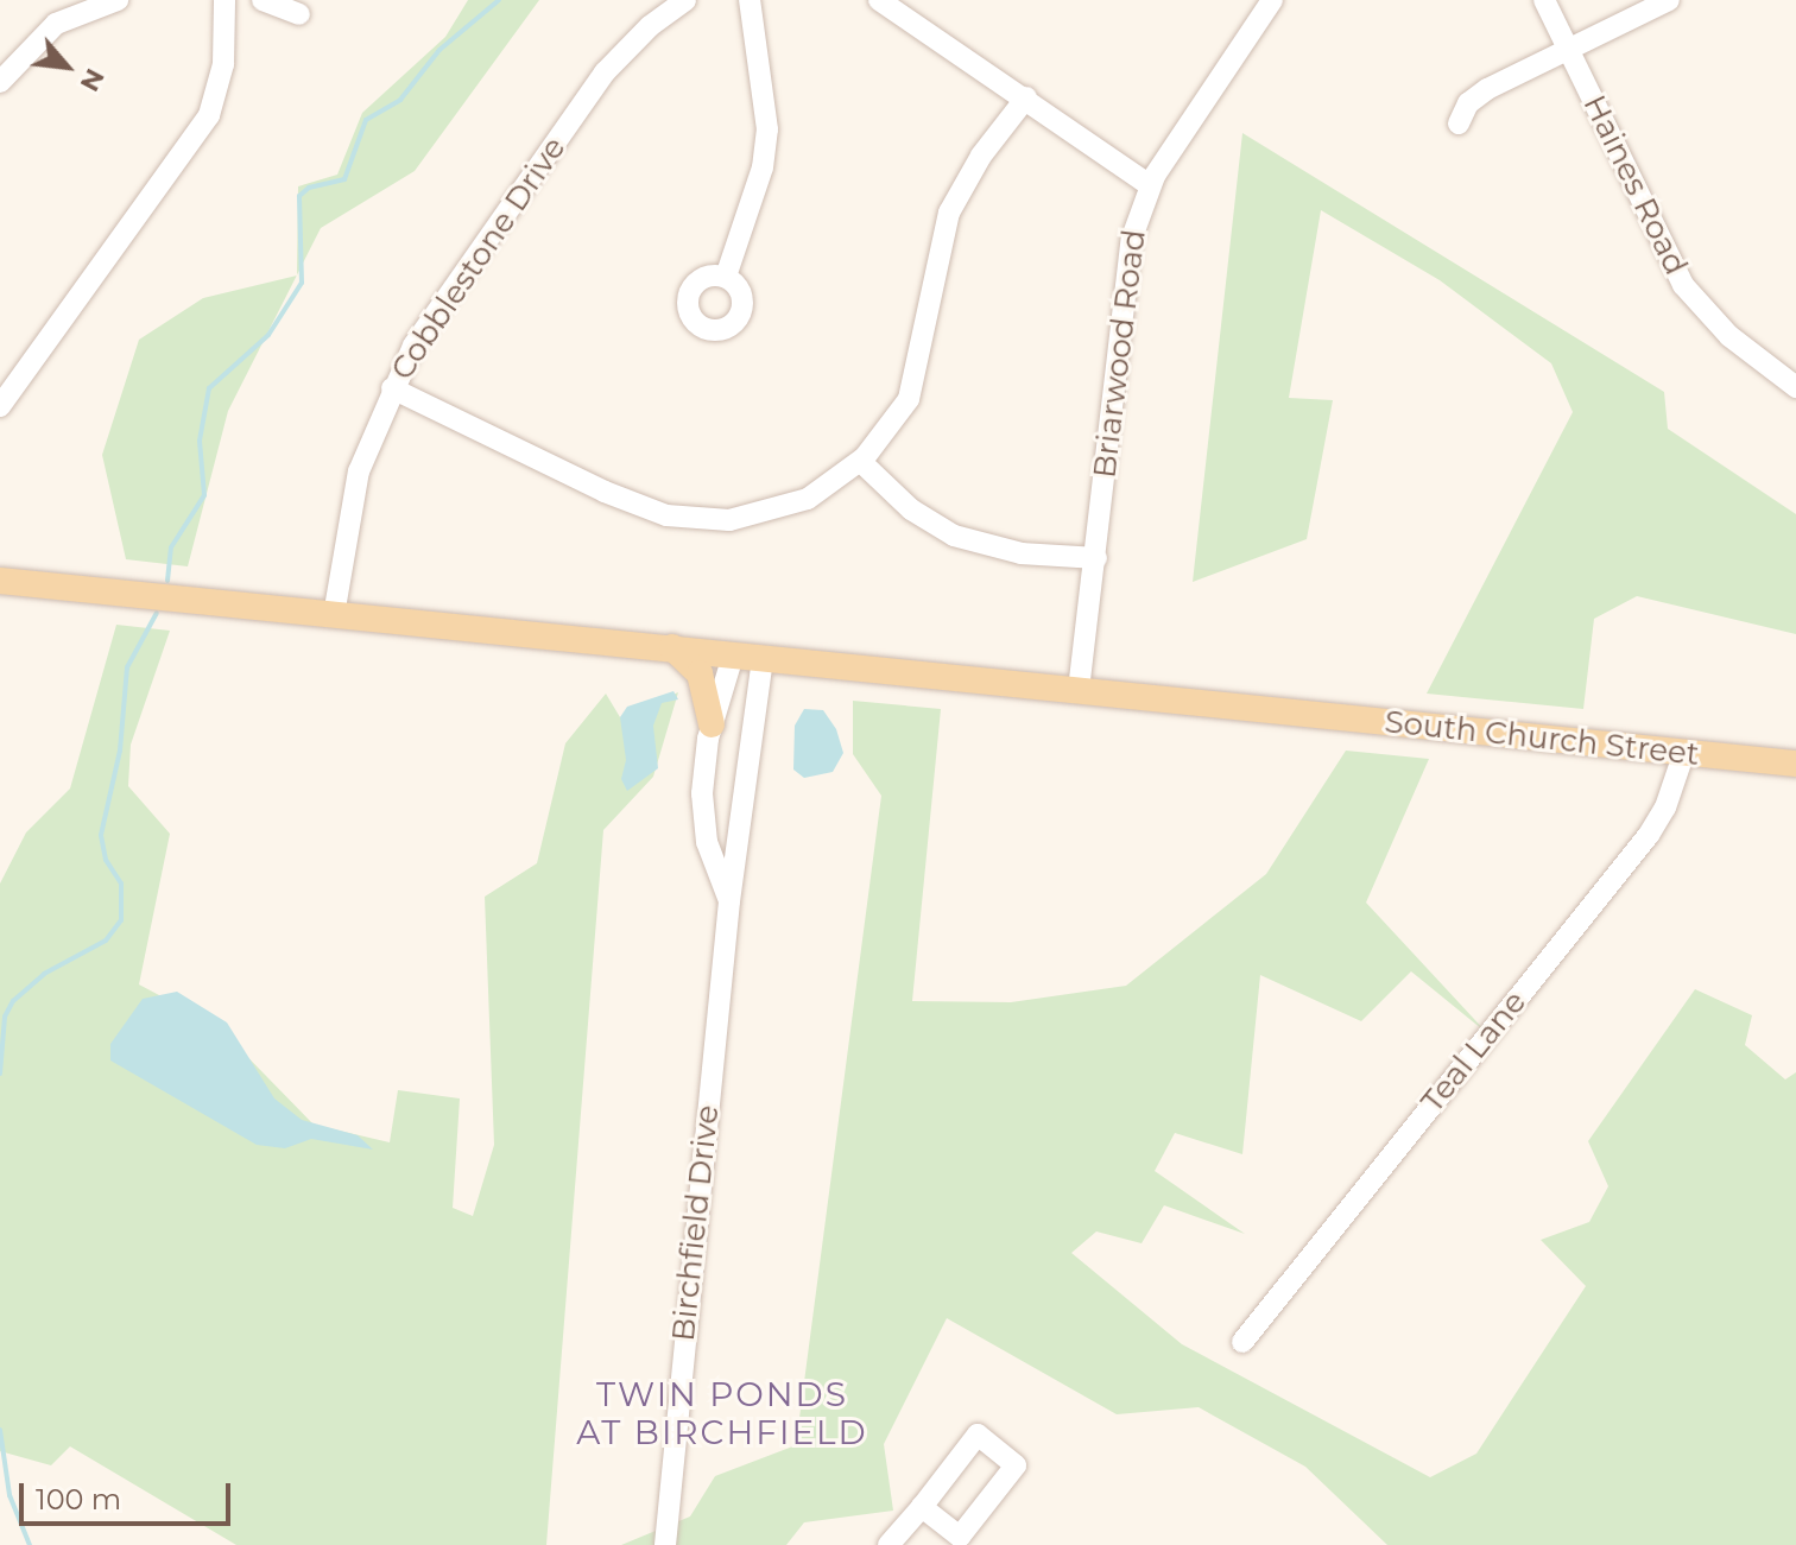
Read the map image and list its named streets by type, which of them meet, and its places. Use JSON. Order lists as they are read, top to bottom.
{
  "streets": {
    "main road": ["South Church Street"],
    "street": [
      "Haines Road",
      "Cobblestone Drive",
      "Briarwood Road",
      "Teal Lane",
      "Birchfield Drive"
    ]
  },
  "crossings": [
    ["Cobblestone Drive", "South Church Street"],
    ["Briarwood Road", "South Church Street"],
    ["South Church Street", "Teal Lane"],
    ["South Church Street", "Birchfield Drive"]
  ],
  "districts": ["TWIN PONDS AT BIRCHFIELD"],
  "scale_bar": "100 m",
  "north": "bottom right"
}
